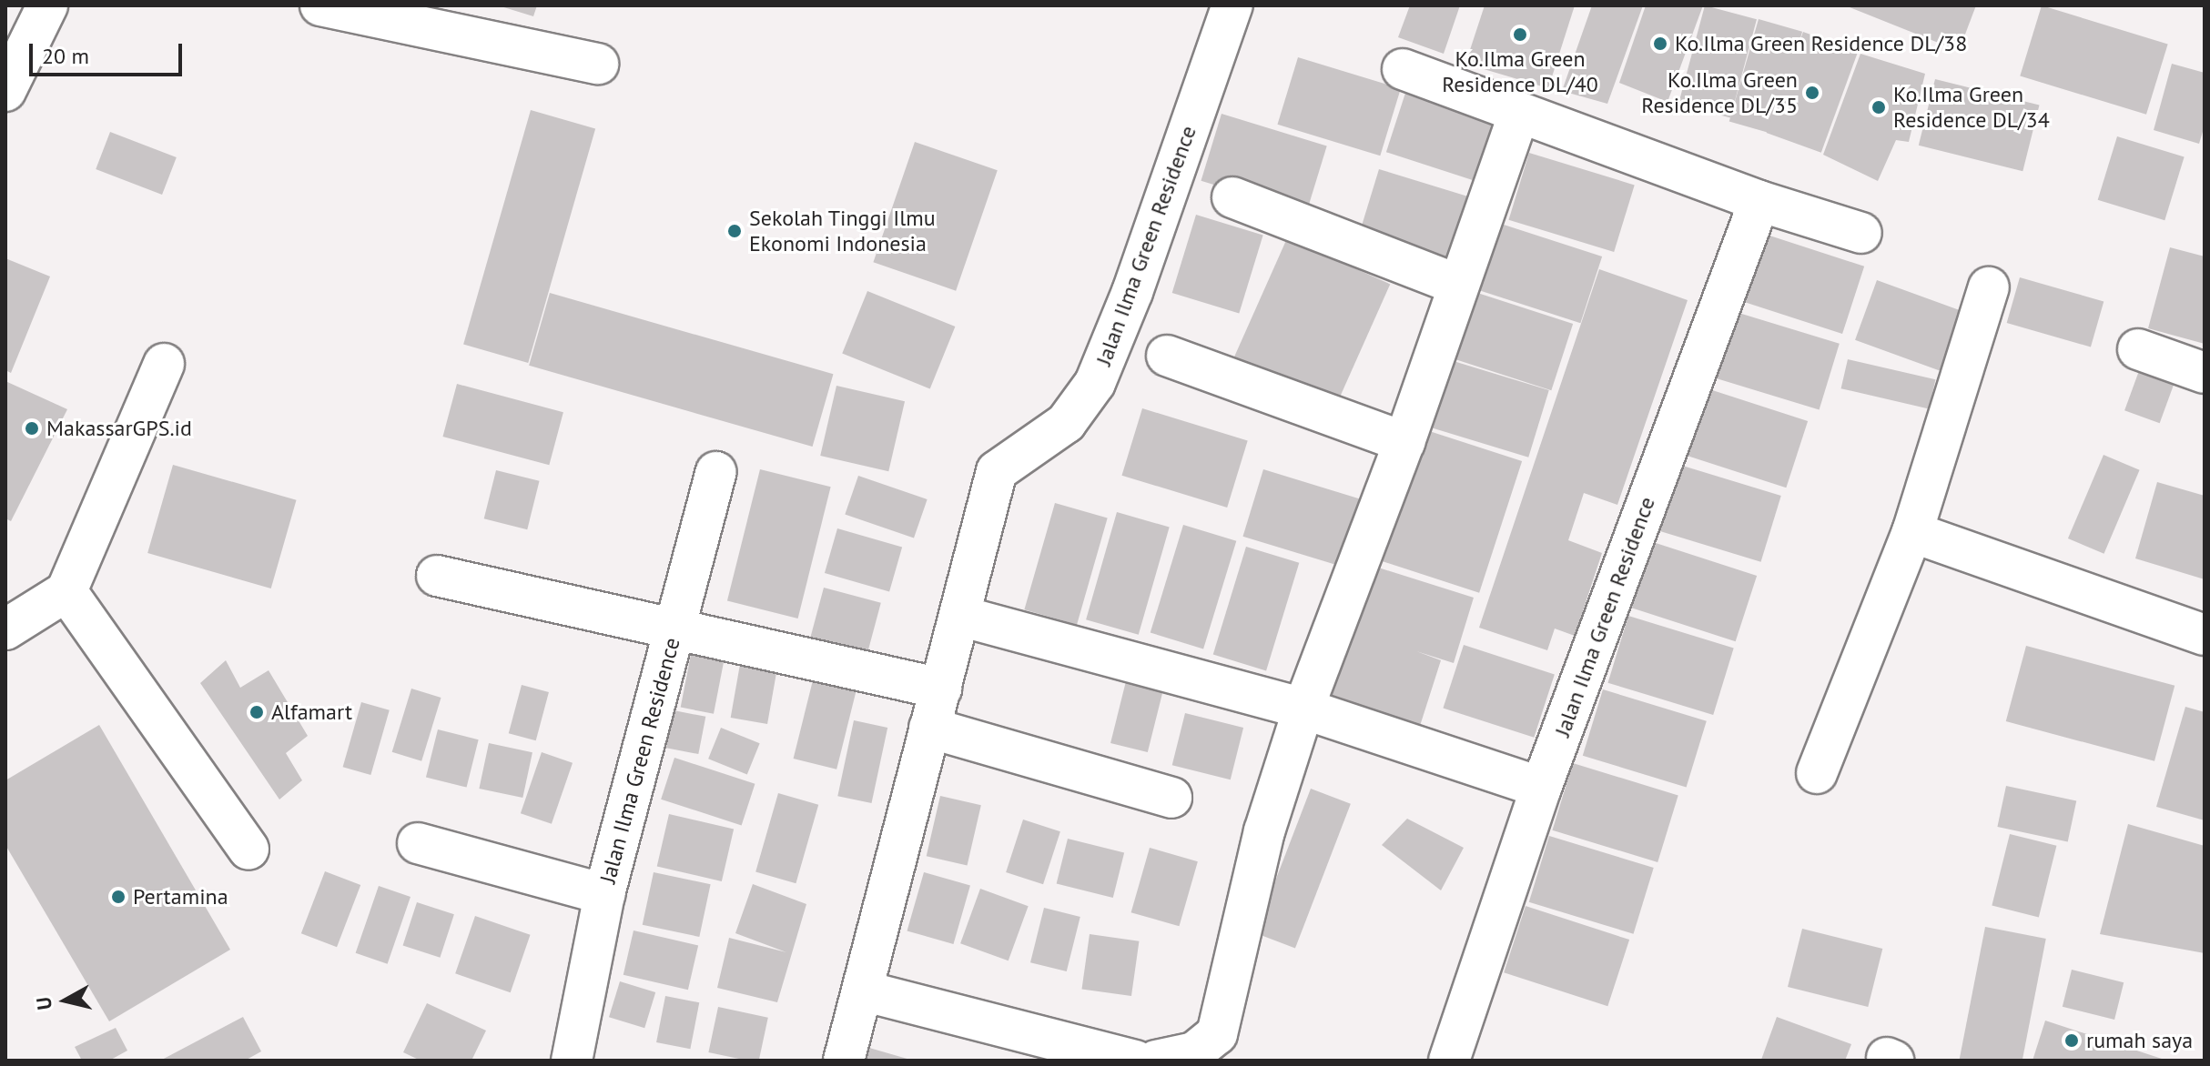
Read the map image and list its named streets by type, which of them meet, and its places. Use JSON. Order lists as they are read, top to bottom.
{
  "streets": {
    "street": ["Jalan Ilma Green Residence"]
  },
  "places": [
    "Ko.Ilma Green Residence DL/40",
    "Ko.Ilma Green Residence DL/38",
    "Ko.Ilma Green Residence DL/35",
    "Ko.Ilma Green Residence DL/34",
    "Sekolah Tinggi Ilmu Ekonomi Indonesia",
    "MakassarGPS.id",
    "Alfamart",
    "Pertamina",
    "rumah saya"
  ],
  "scale_bar": "20 m",
  "north": "left"
}
